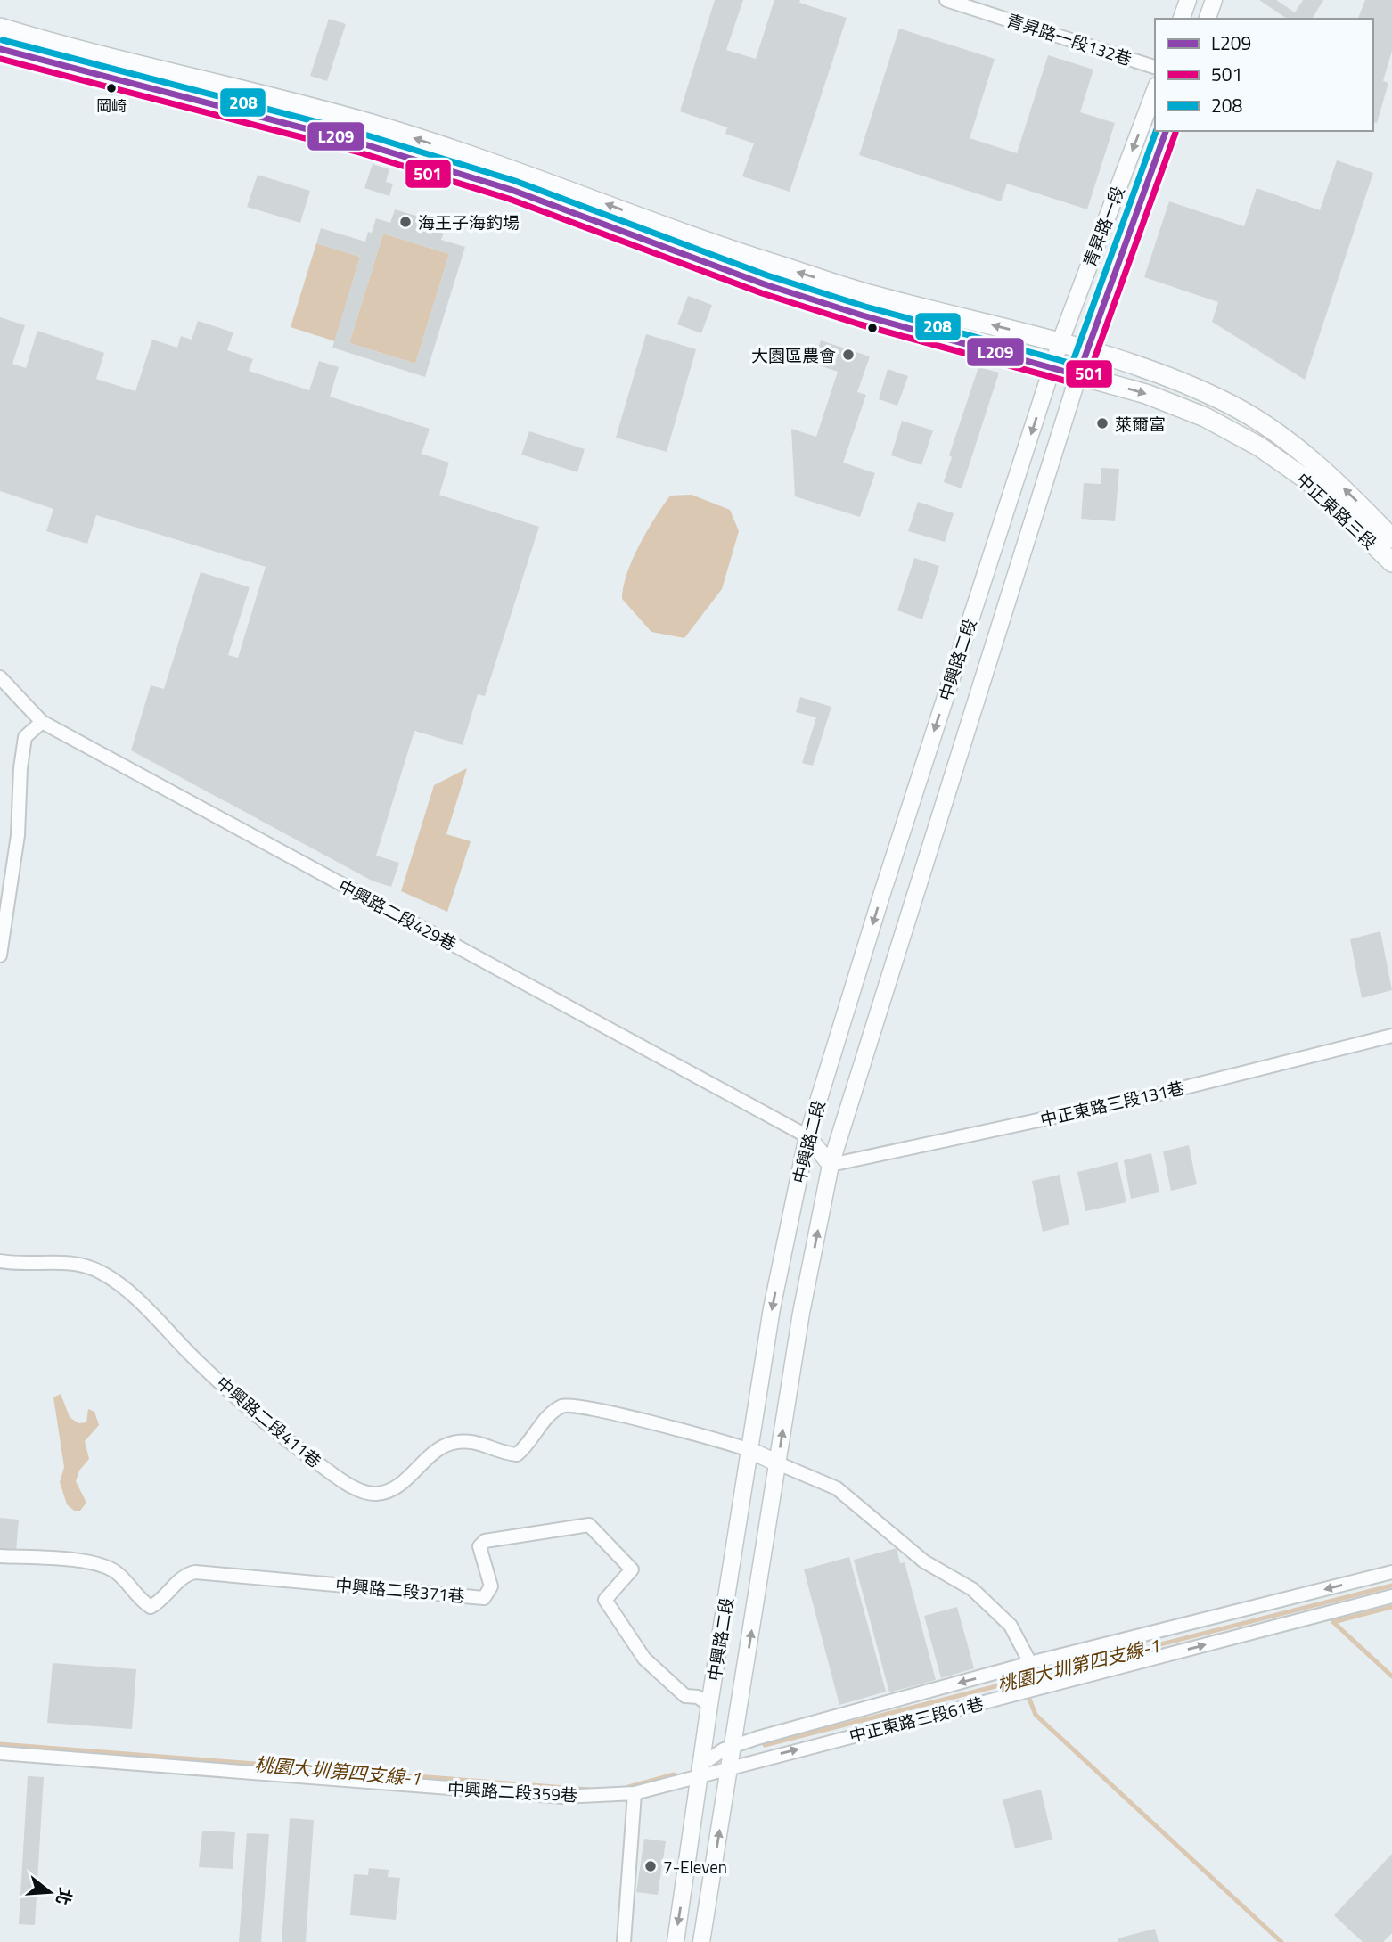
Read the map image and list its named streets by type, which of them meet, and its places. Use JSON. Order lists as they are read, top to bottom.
{
  "streets": {
    "main road": ["中正東路三段"],
    "street": [
      "青昇路一段132巷",
      "青昇路一段",
      "中興路二段",
      "中興路二段429巷",
      "中正東路三段131巷",
      "中興路二段411巷",
      "中興路二段371巷",
      "中正東路三段61巷",
      "中興路二段359巷"
    ]
  },
  "crossings": [
    ["青昇路一段", "中正東路三段"],
    ["青昇路一段", "中興路二段"],
    ["中正東路三段", "中興路二段"],
    ["中興路二段", "中興路二段429巷"],
    ["中興路二段", "中正東路三段131巷"],
    ["中興路二段", "中興路二段411巷"],
    ["中興路二段", "中興路二段371巷"],
    ["中興路二段", "中正東路三段61巷"],
    ["中興路二段", "中興路二段359巷"],
    ["中正東路三段61巷", "中興路二段359巷"]
  ],
  "water": ["桃園大圳第四支線-1"],
  "places": [
    "岡崎",
    "海王子海釣場",
    "大園區農會",
    "萊爾富",
    "7-Eleven"
  ],
  "lines": ["transit line 208", "transit line L209", "transit line 501"],
  "legend": ["L209", "501", "208"],
  "north": "right"
}
